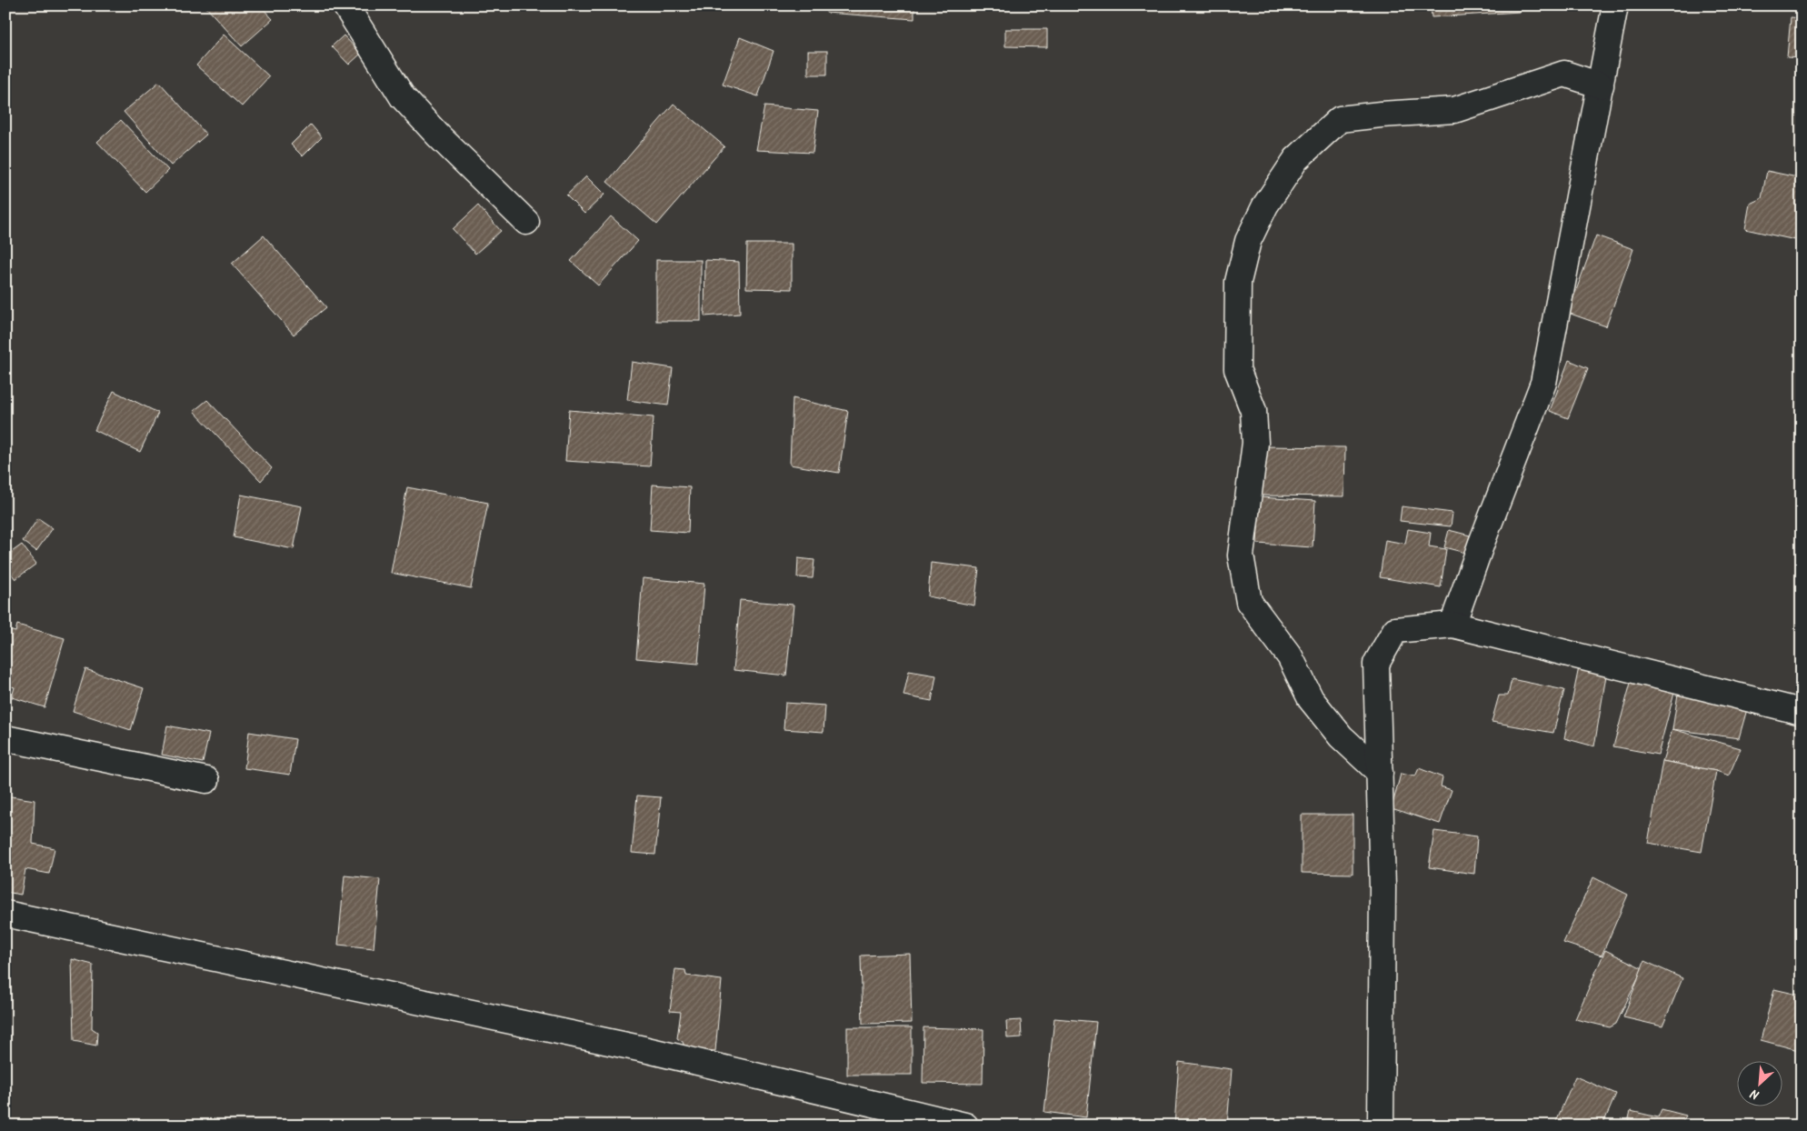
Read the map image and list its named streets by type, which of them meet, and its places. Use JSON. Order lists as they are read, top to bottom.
{
  "north": "bottom left"
}
